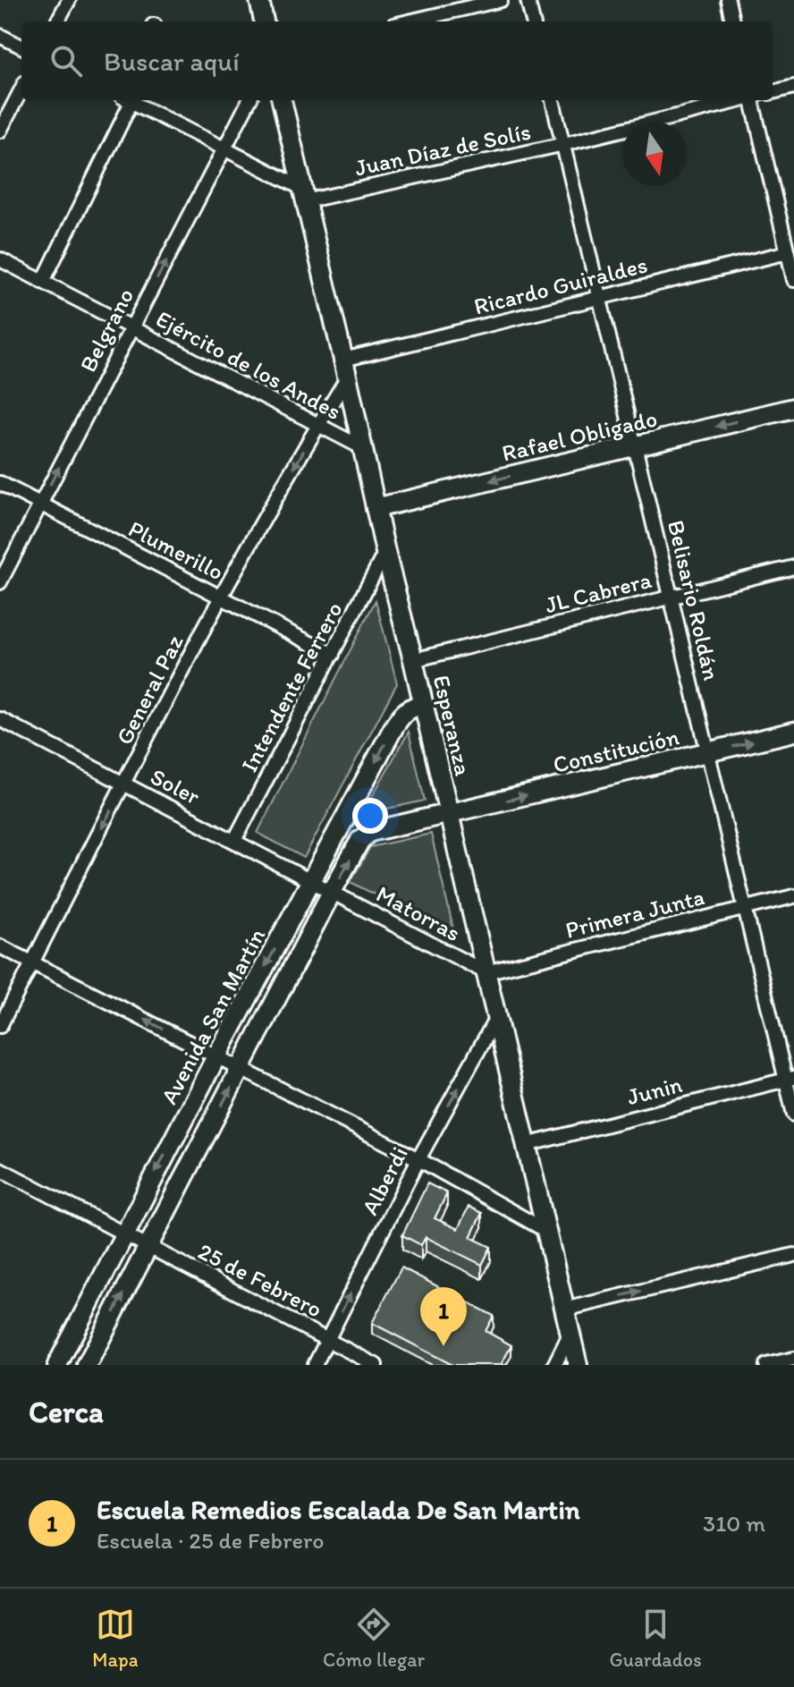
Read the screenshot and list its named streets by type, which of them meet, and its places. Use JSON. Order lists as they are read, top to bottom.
{
  "streets": {
    "main road": [
      "Rafael Obligado",
      "Esperanza",
      "Constitución",
      "Avenida San Martín"
    ],
    "street": [
      "Juan Díaz de Solís",
      "Ricardo Guiraldes",
      "Belgrano",
      "Ejército de los Andes",
      "Plumerillo",
      "JL Cabrera",
      "Belisario Roldán",
      "Intendente Ferrero",
      "General Paz",
      "Soler",
      "Matorras",
      "Primera Junta",
      "Junin",
      "Alberdi",
      "25 de Febrero"
    ]
  },
  "crossings": [
    ["Juan Díaz de Solís", "Belisario Roldán"],
    ["Juan Díaz de Solís", "Esperanza"],
    ["Ricardo Guiraldes", "Belisario Roldán"],
    ["Ricardo Guiraldes", "General Paz"],
    ["Ricardo Guiraldes", "Esperanza"],
    ["Belgrano", "Ejército de los Andes"],
    ["Belgrano", "Plumerillo"],
    ["Ejército de los Andes", "General Paz"],
    ["Ejército de los Andes", "Esperanza"],
    ["Rafael Obligado", "Belisario Roldán"],
    ["Rafael Obligado", "Esperanza"],
    ["Plumerillo", "Intendente Ferrero"],
    ["Plumerillo", "General Paz"],
    ["JL Cabrera", "Belisario Roldán"],
    ["JL Cabrera", "Esperanza"],
    ["Belisario Roldán", "Constitución"],
    ["Belisario Roldán", "Primera Junta"],
    ["Belisario Roldán", "Junin"],
    ["Intendente Ferrero", "Esperanza"],
    ["Intendente Ferrero", "Soler"],
    ["General Paz", "Esperanza"],
    ["General Paz", "Soler"],
    ["Esperanza", "Constitución"],
    ["Esperanza", "Matorras"],
    ["Esperanza", "Primera Junta"],
    ["Esperanza", "Avenida San Martín"],
    ["Esperanza", "Junin"],
    ["Esperanza", "Alberdi"],
    ["Constitución", "Avenida San Martín"],
    ["Soler", "Matorras"],
    ["Soler", "Avenida San Martín"],
    ["Matorras", "Primera Junta"],
    ["Matorras", "Avenida San Martín"],
    ["Avenida San Martín", "25 de Febrero"],
    ["Alberdi", "25 de Febrero"]
  ],
  "one_way": [
    "Rafael Obligado",
    "General Paz",
    "Constitución",
    "Alberdi"
  ],
  "north": "bottom",
  "page": {
    "search": "Buscar aquí",
    "pins": "1",
    "heading": "Cerca",
    "list": [
      {
        "mark": "1",
        "name": "Escuela Remedios Escalada De San Martin",
        "note": "Escuela · 25 de Febrero",
        "value": "310 m"
      }
    ],
    "nav": ["Mapa", "Cómo llegar", "Guardados"]
  }
}
